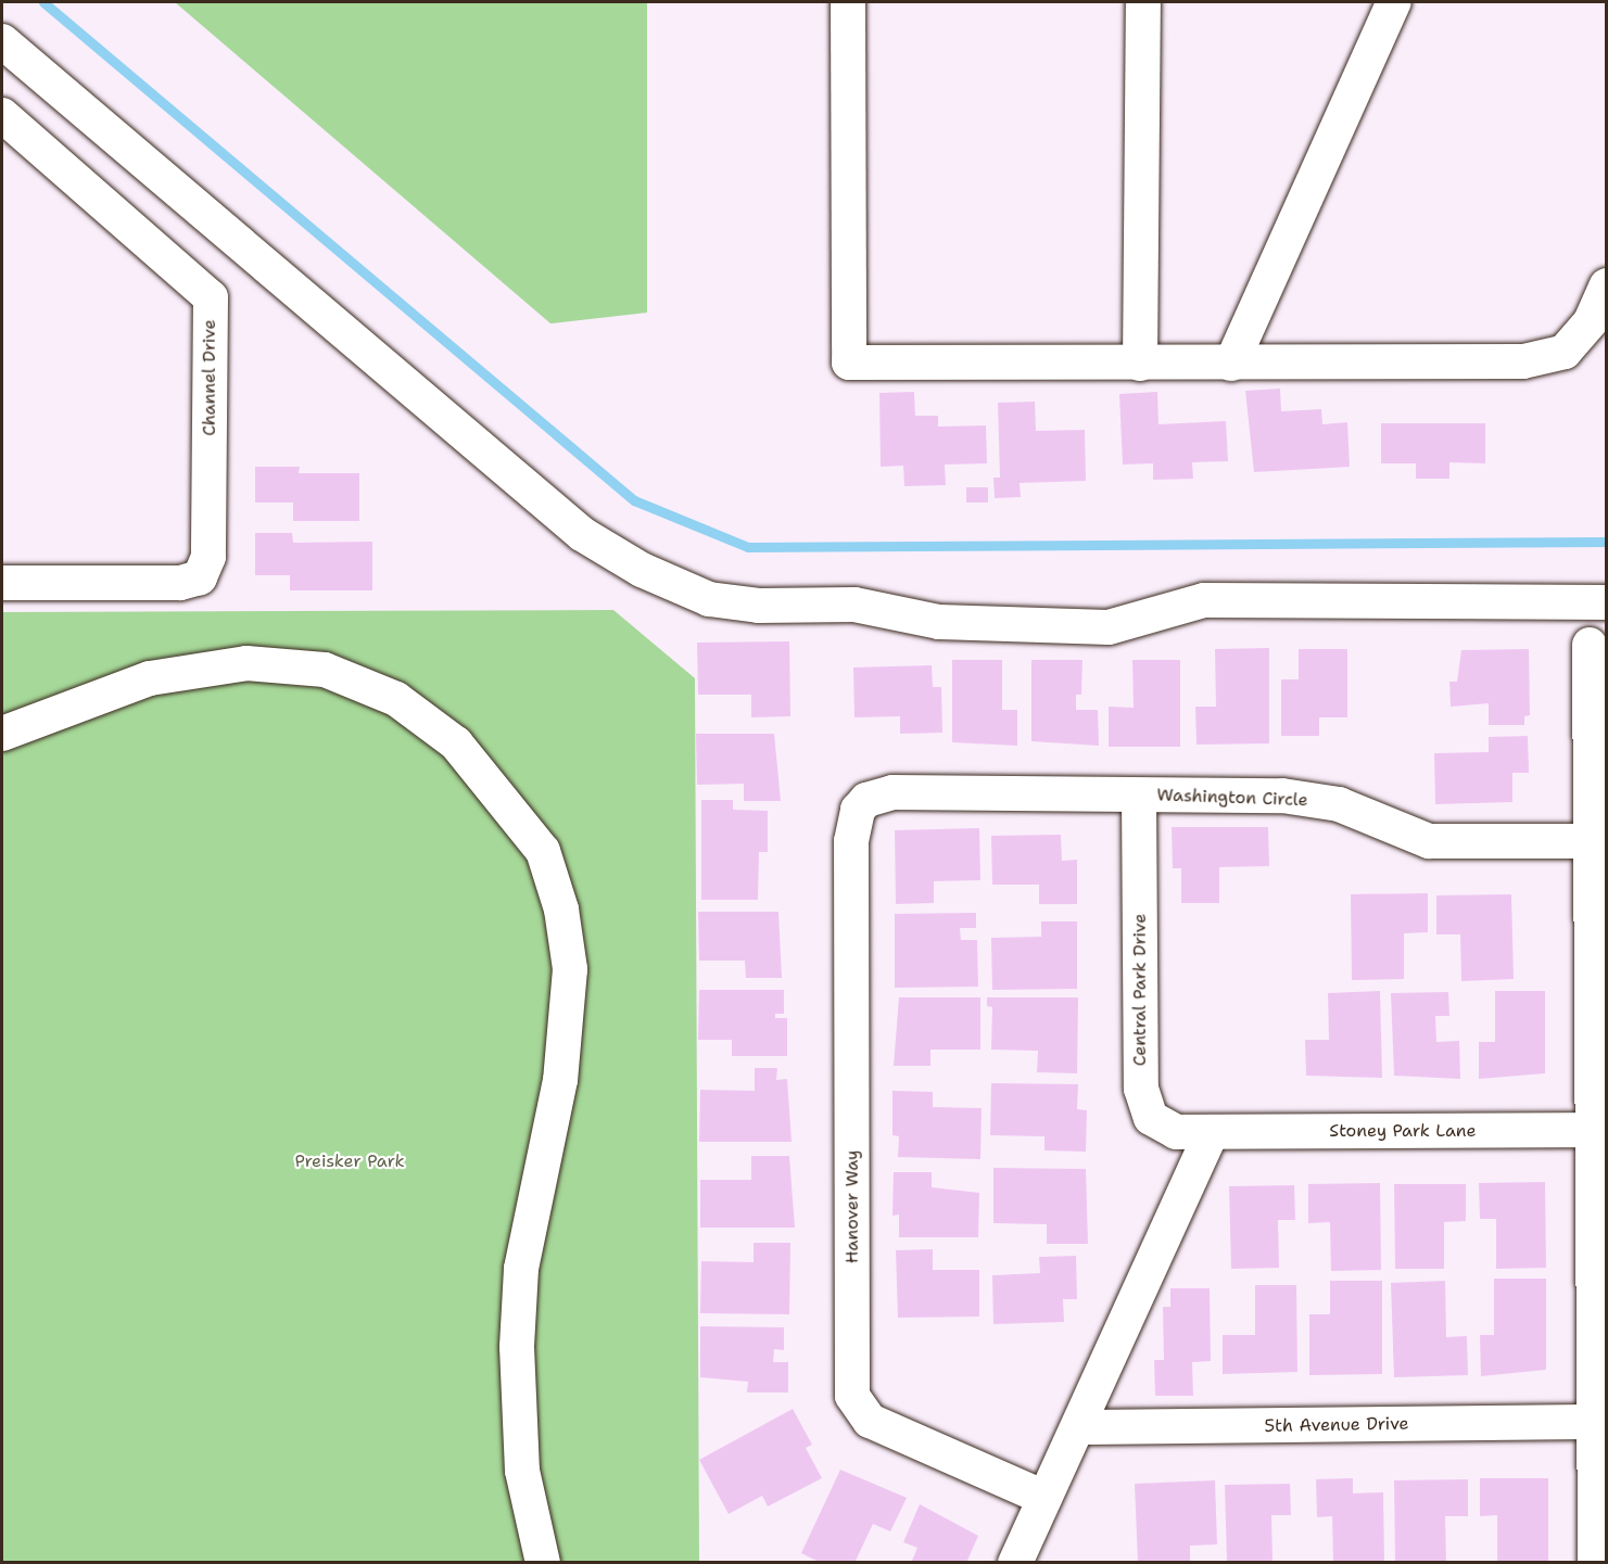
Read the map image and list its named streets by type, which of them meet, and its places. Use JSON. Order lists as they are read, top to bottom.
{
  "streets": {
    "street": [
      "Channel Drive",
      "Washington Circle",
      "Central Park Drive",
      "Stoney Park Lane",
      "Hanover Way",
      "5th Avenue Drive"
    ]
  },
  "crossings": [
    ["Washington Circle", "Central Park Drive"],
    ["Washington Circle", "Hanover Way"],
    ["Central Park Drive", "Stoney Park Lane"]
  ],
  "parks": ["Preisker Park"]
}
